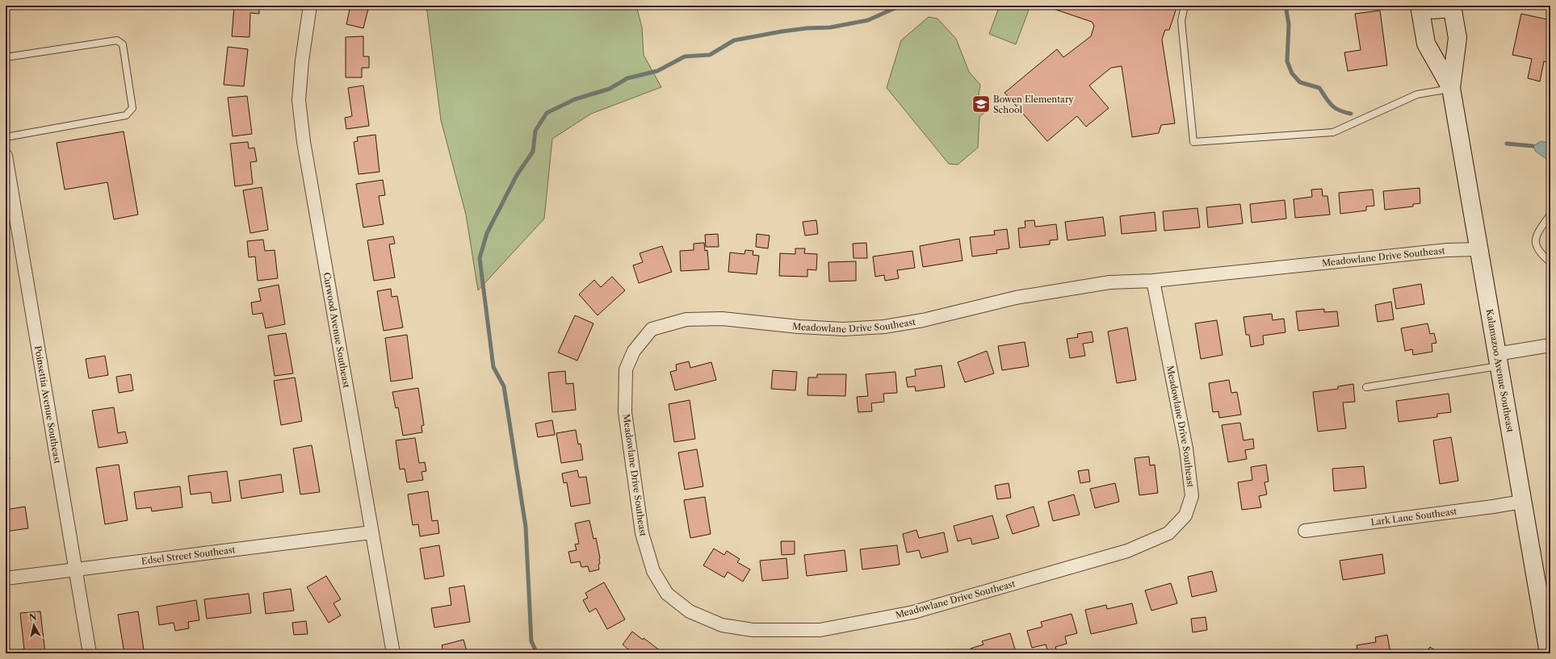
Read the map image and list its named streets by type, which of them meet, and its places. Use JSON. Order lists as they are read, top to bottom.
{
  "streets": {
    "main road": ["Kalamazoo Avenue Southeast"],
    "street": [
      "Meadowlane Drive Southeast",
      "Curwood Avenue Southeast",
      "Poinsettia Avenue Southeast",
      "Lark Lane Southeast",
      "Edsel Street Southeast"
    ]
  },
  "crossings": [
    ["Meadowlane Drive Southeast", "Kalamazoo Avenue Southeast"],
    ["Curwood Avenue Southeast", "Edsel Street Southeast"],
    ["Kalamazoo Avenue Southeast", "Lark Lane Southeast"],
    ["Poinsettia Avenue Southeast", "Edsel Street Southeast"]
  ],
  "places": {
    "school or university": ["Bowen Elementary School"]
  },
  "north": "top"
}
